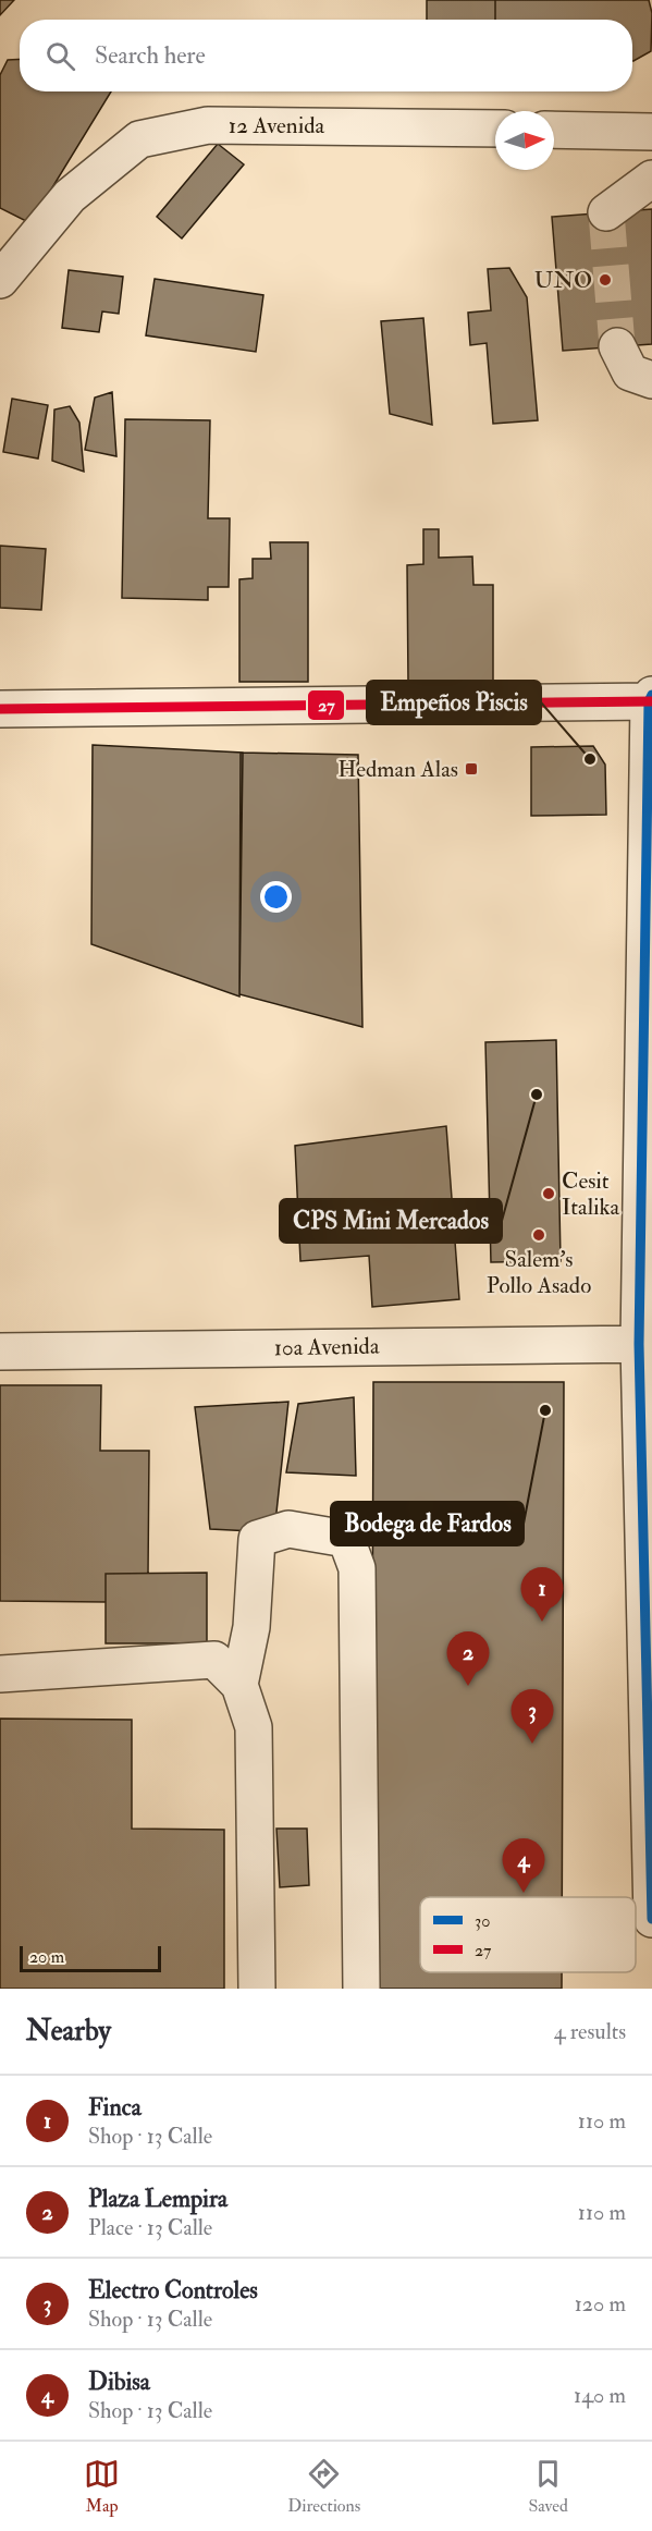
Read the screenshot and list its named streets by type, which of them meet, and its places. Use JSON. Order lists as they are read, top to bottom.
{
  "streets": {
    "street": ["12 Avenida", "10a Avenida"]
  },
  "places": {
    "other": [
      "UNO",
      "Empeños Piscis",
      "CPS Mini Mercados",
      "Cesit Italika",
      "Salem's Pollo Asado",
      "Bodega de Fardos"
    ],
    "transit": ["Hedman Alas"]
  },
  "lines": ["transit line 30", "transit line 27"],
  "legend": ["30", "27"],
  "scale_bar": "20 m",
  "north": "right",
  "page": {
    "search": "Search here",
    "pins": [
      "1",
      "2",
      "3",
      "4"
    ],
    "scale": "20 m",
    "heading": ["Nearby", "4 results"],
    "list": [
      {
        "mark": "1",
        "name": "Finca",
        "note": "Shop · 13 Calle",
        "value": "110 m"
      },
      {
        "mark": "2",
        "name": "Plaza Lempira",
        "note": "Place · 13 Calle",
        "value": "110 m"
      },
      {
        "mark": "3",
        "name": "Electro Controles",
        "note": "Shop · 13 Calle",
        "value": "120 m"
      },
      {
        "mark": "4",
        "name": "Dibisa",
        "note": "Shop · 13 Calle",
        "value": "140 m"
      }
    ],
    "nav": ["Map", "Directions", "Saved"]
  }
}
